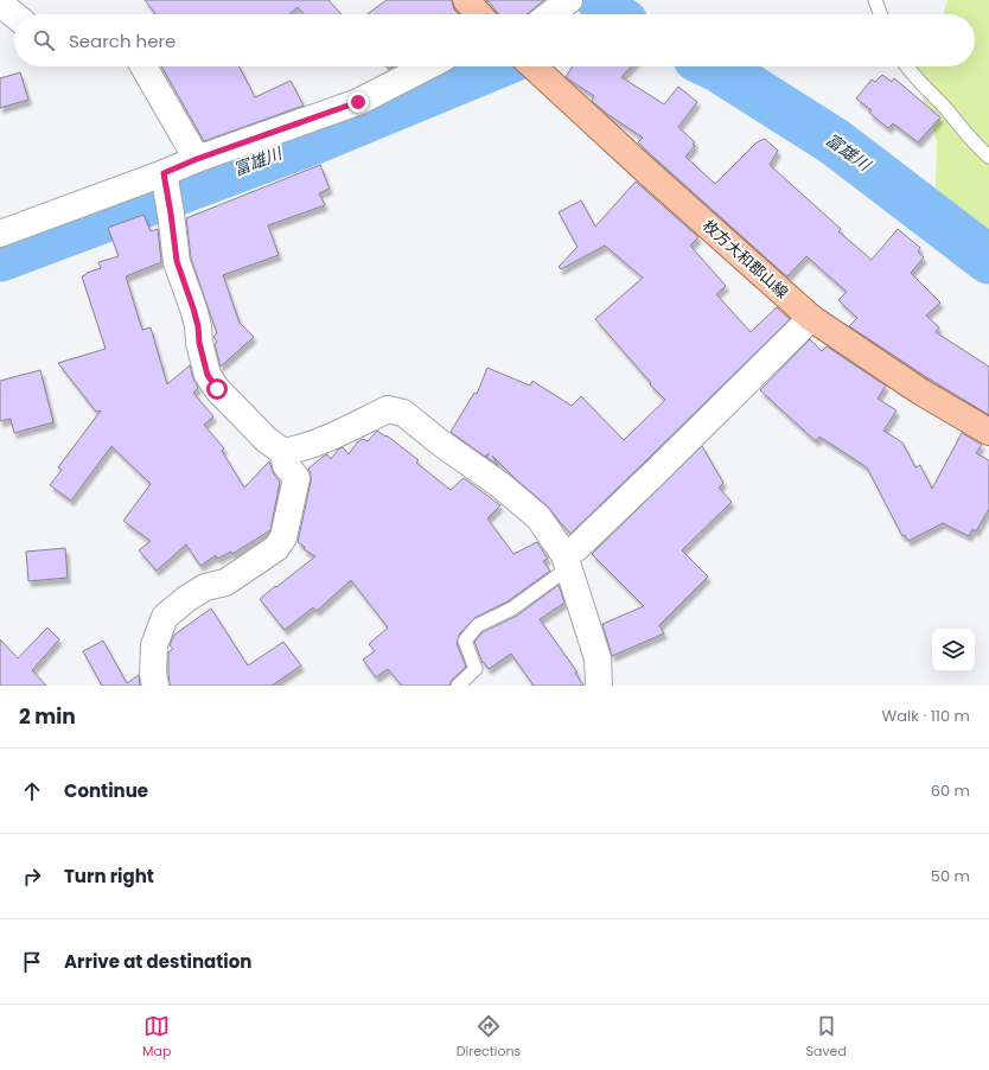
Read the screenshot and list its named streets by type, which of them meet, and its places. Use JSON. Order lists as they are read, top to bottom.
{
  "streets": {
    "main road": ["枚方大和郡山線"]
  },
  "water": ["富雄川"],
  "page": {
    "search": "Search here",
    "heading": ["2 min", "Walk · 110 m"],
    "list": [
      ["Continue", "60 m"],
      ["Turn right", "50 m"],
      "Arrive at destination"
    ],
    "nav": ["Map", "Directions", "Saved"]
  }
}
